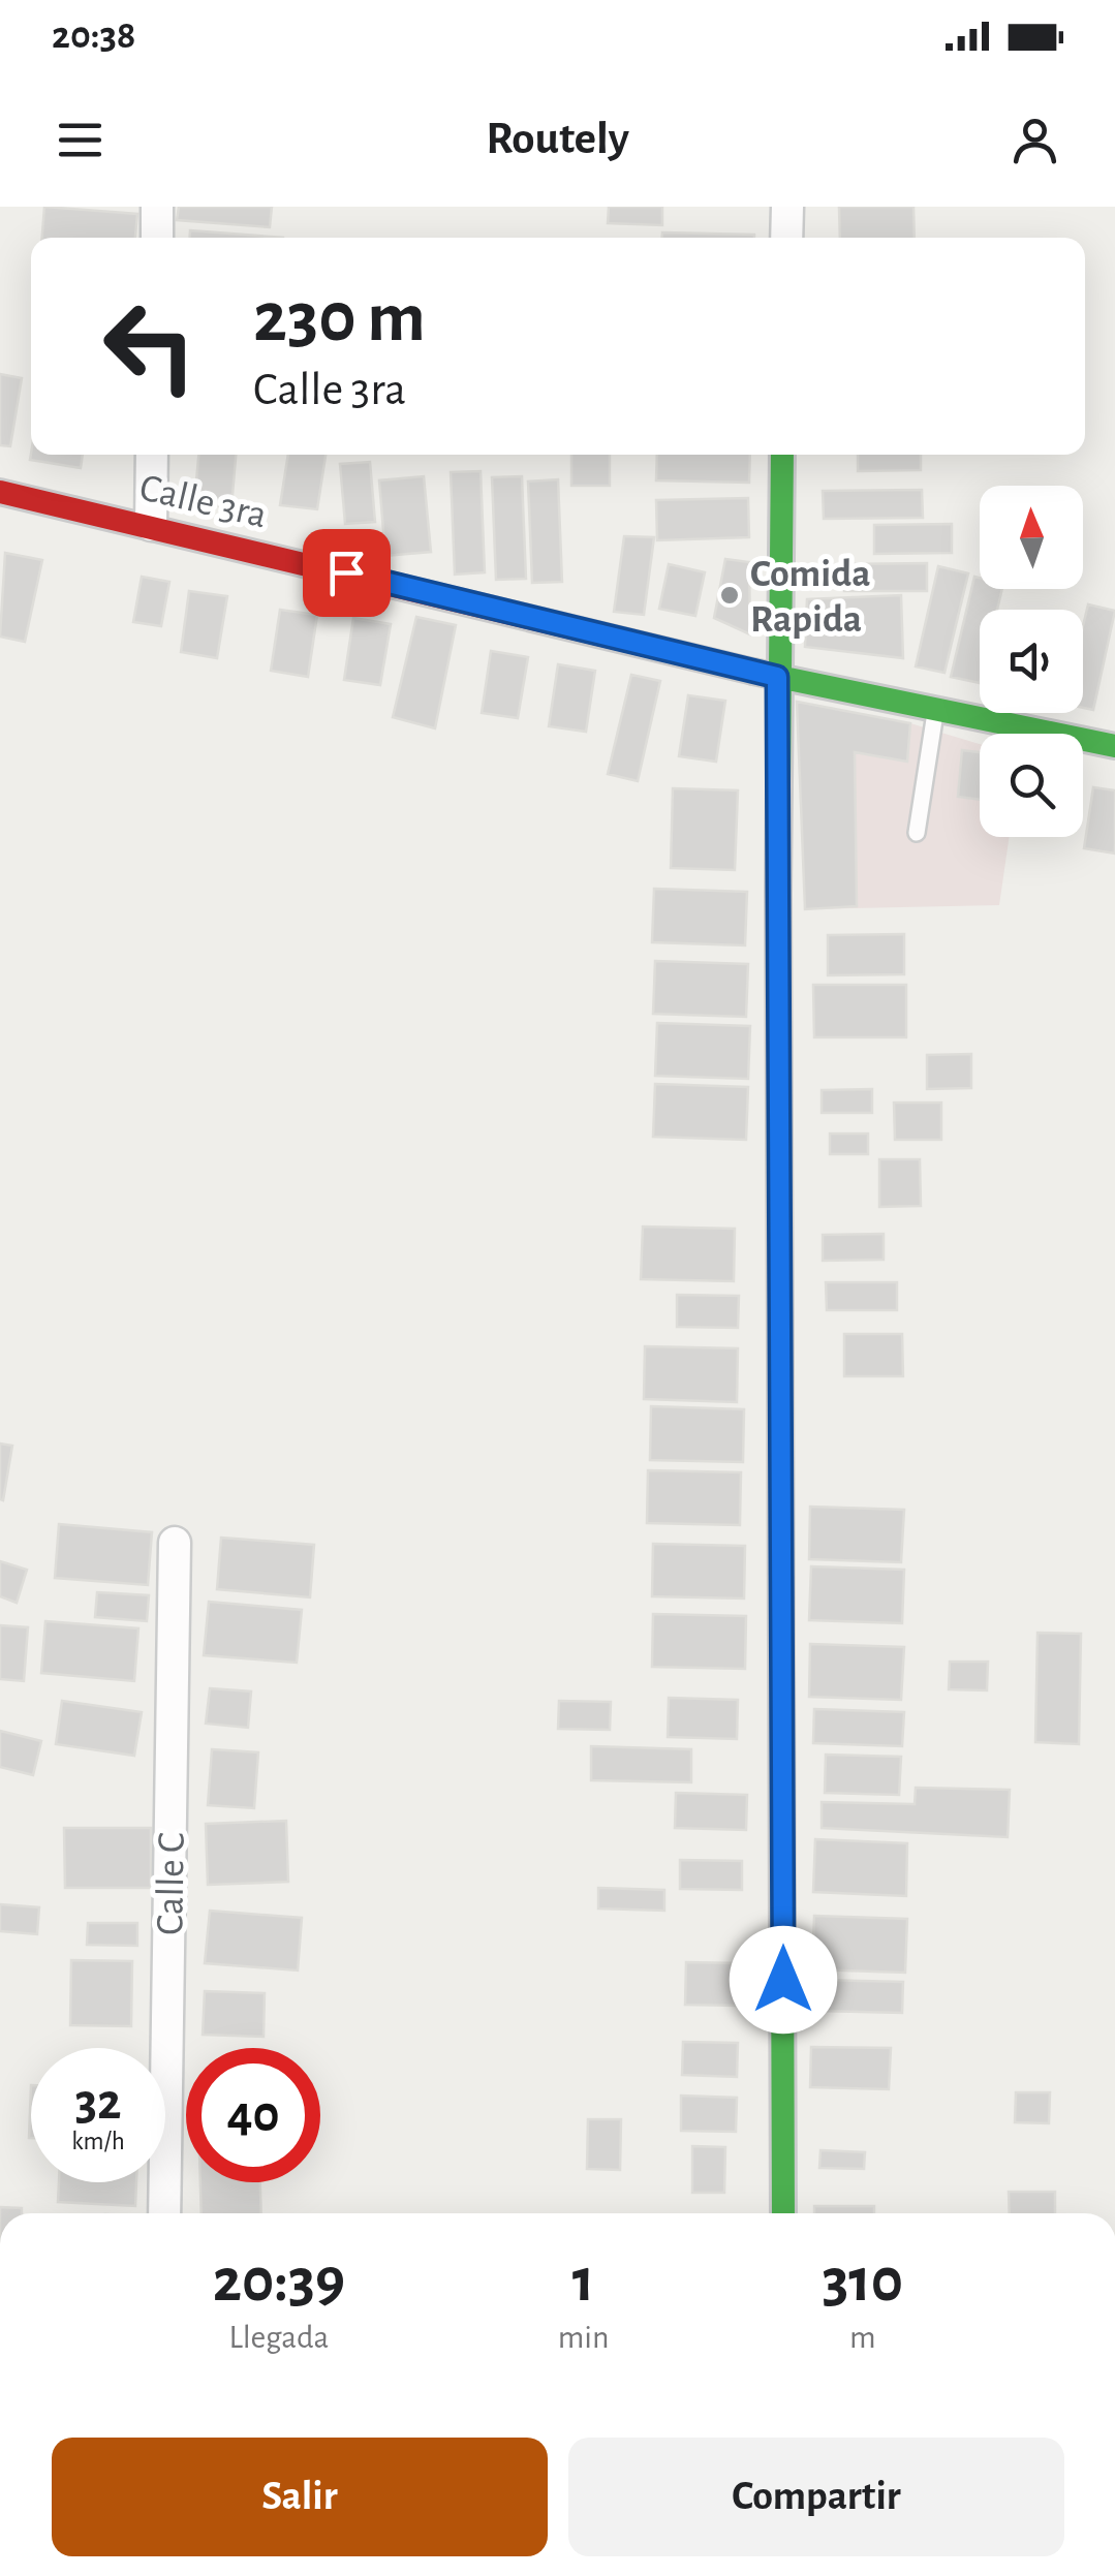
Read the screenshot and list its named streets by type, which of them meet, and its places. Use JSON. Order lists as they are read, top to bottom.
{
  "streets": {
    "street": ["Calle 3ra", "Calle C"]
  },
  "places": ["Comida Rapida"],
  "north": "top",
  "page": {
    "status": "20:38",
    "header": "Routely",
    "turn": ["230 m", "Calle 3ra"],
    "speed": "32 km/h",
    "limit": "40",
    "eta": [
      "20:39",
      "Llegada",
      "1",
      "min",
      "310",
      "m"
    ],
    "buttons": ["Salir", "Compartir"]
  }
}
